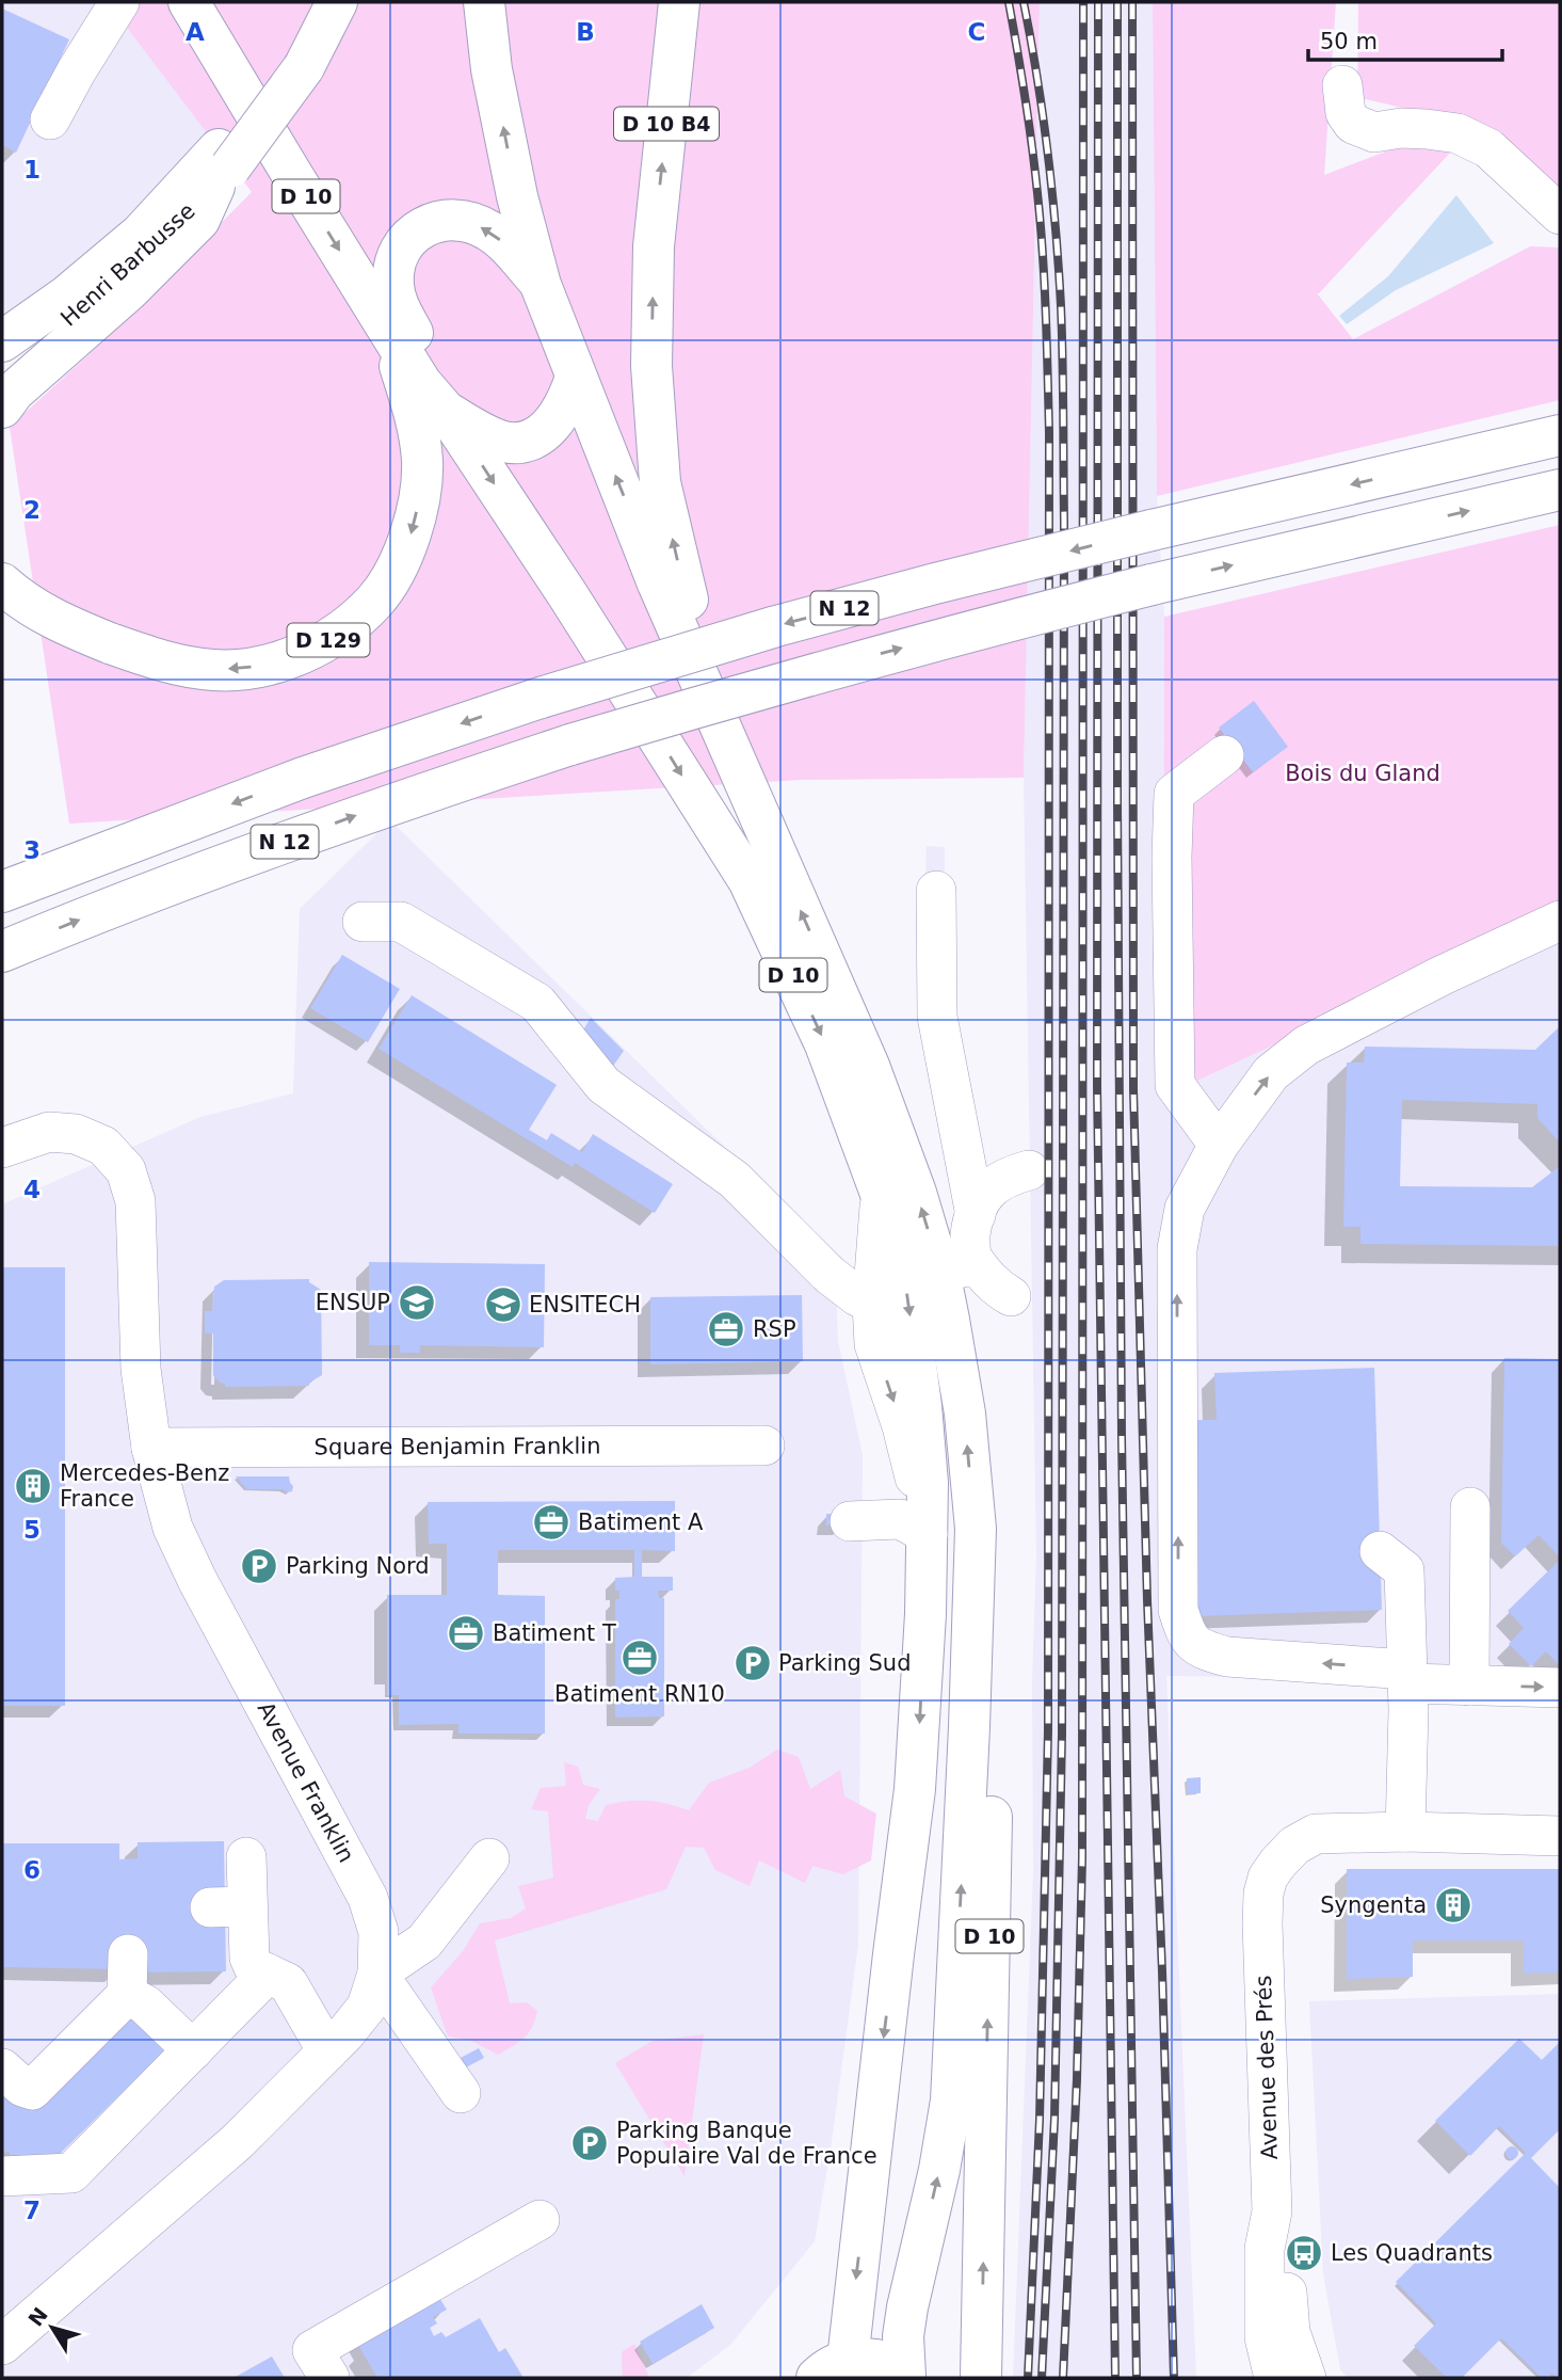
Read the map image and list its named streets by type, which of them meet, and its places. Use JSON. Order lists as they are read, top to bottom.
{
  "streets": {
    "main road": [
      "D 10 B4",
      "D 10",
      "Henri Barbusse",
      "N 12",
      "D 129"
    ],
    "street": ["Square Benjamin Franklin", "Avenue Franklin", "Avenue des Prés"]
  },
  "crossings": [
    ["D 10 B4", "D 10"],
    ["D 10", "D 129"],
    ["Square Benjamin Franklin", "Avenue Franklin"]
  ],
  "parks": ["Bois du Gland"],
  "places": {
    "school or university": ["ENSUP", "ENSITECH"],
    "office": [
      "RSP",
      "Batiment A",
      "Batiment T",
      "Batiment RN10"
    ],
    "building": ["Mercedes-Benz France", "Syngenta"],
    "parking": ["Parking Nord", "Parking Sud", "Parking Banque Populaire Val de France"],
    "bus stop": ["Les Quadrants"]
  },
  "scale_bar": "50 m",
  "north": "top left",
  "grid": {
    "columns": ["A", "B", "C"],
    "rows": [
      "1",
      "2",
      "3",
      "4",
      "5",
      "6",
      "7"
    ]
  }
}
